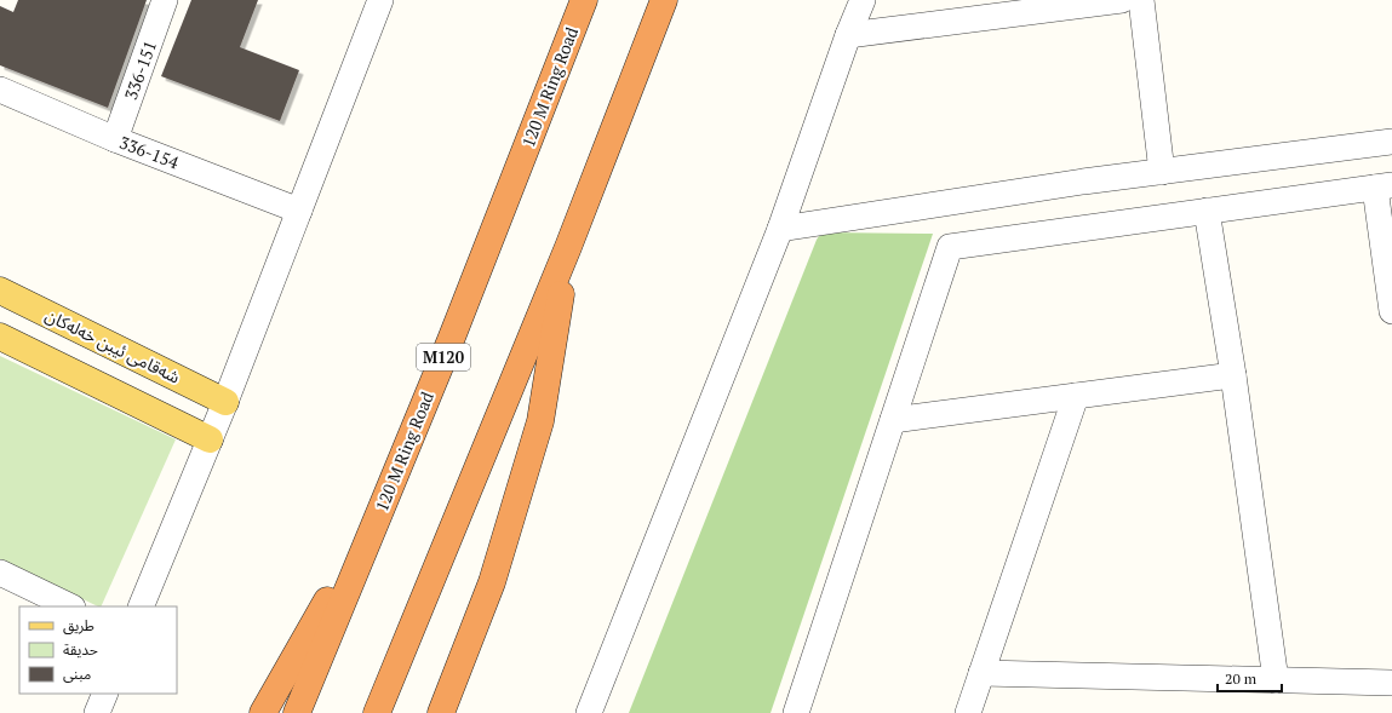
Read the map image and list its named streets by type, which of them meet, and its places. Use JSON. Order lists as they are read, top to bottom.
{
  "streets": {
    "highway": ["120 M Ring Road", "M120"],
    "main road": ["شەقامی ئیبن خەلەکان"],
    "street": ["336-151", "336-154"]
  },
  "crossings": [
    ["336-151", "336-154"]
  ],
  "legend": ["طريق", "حديقة", "مبنى"],
  "scale_bar": "20 m"
}
